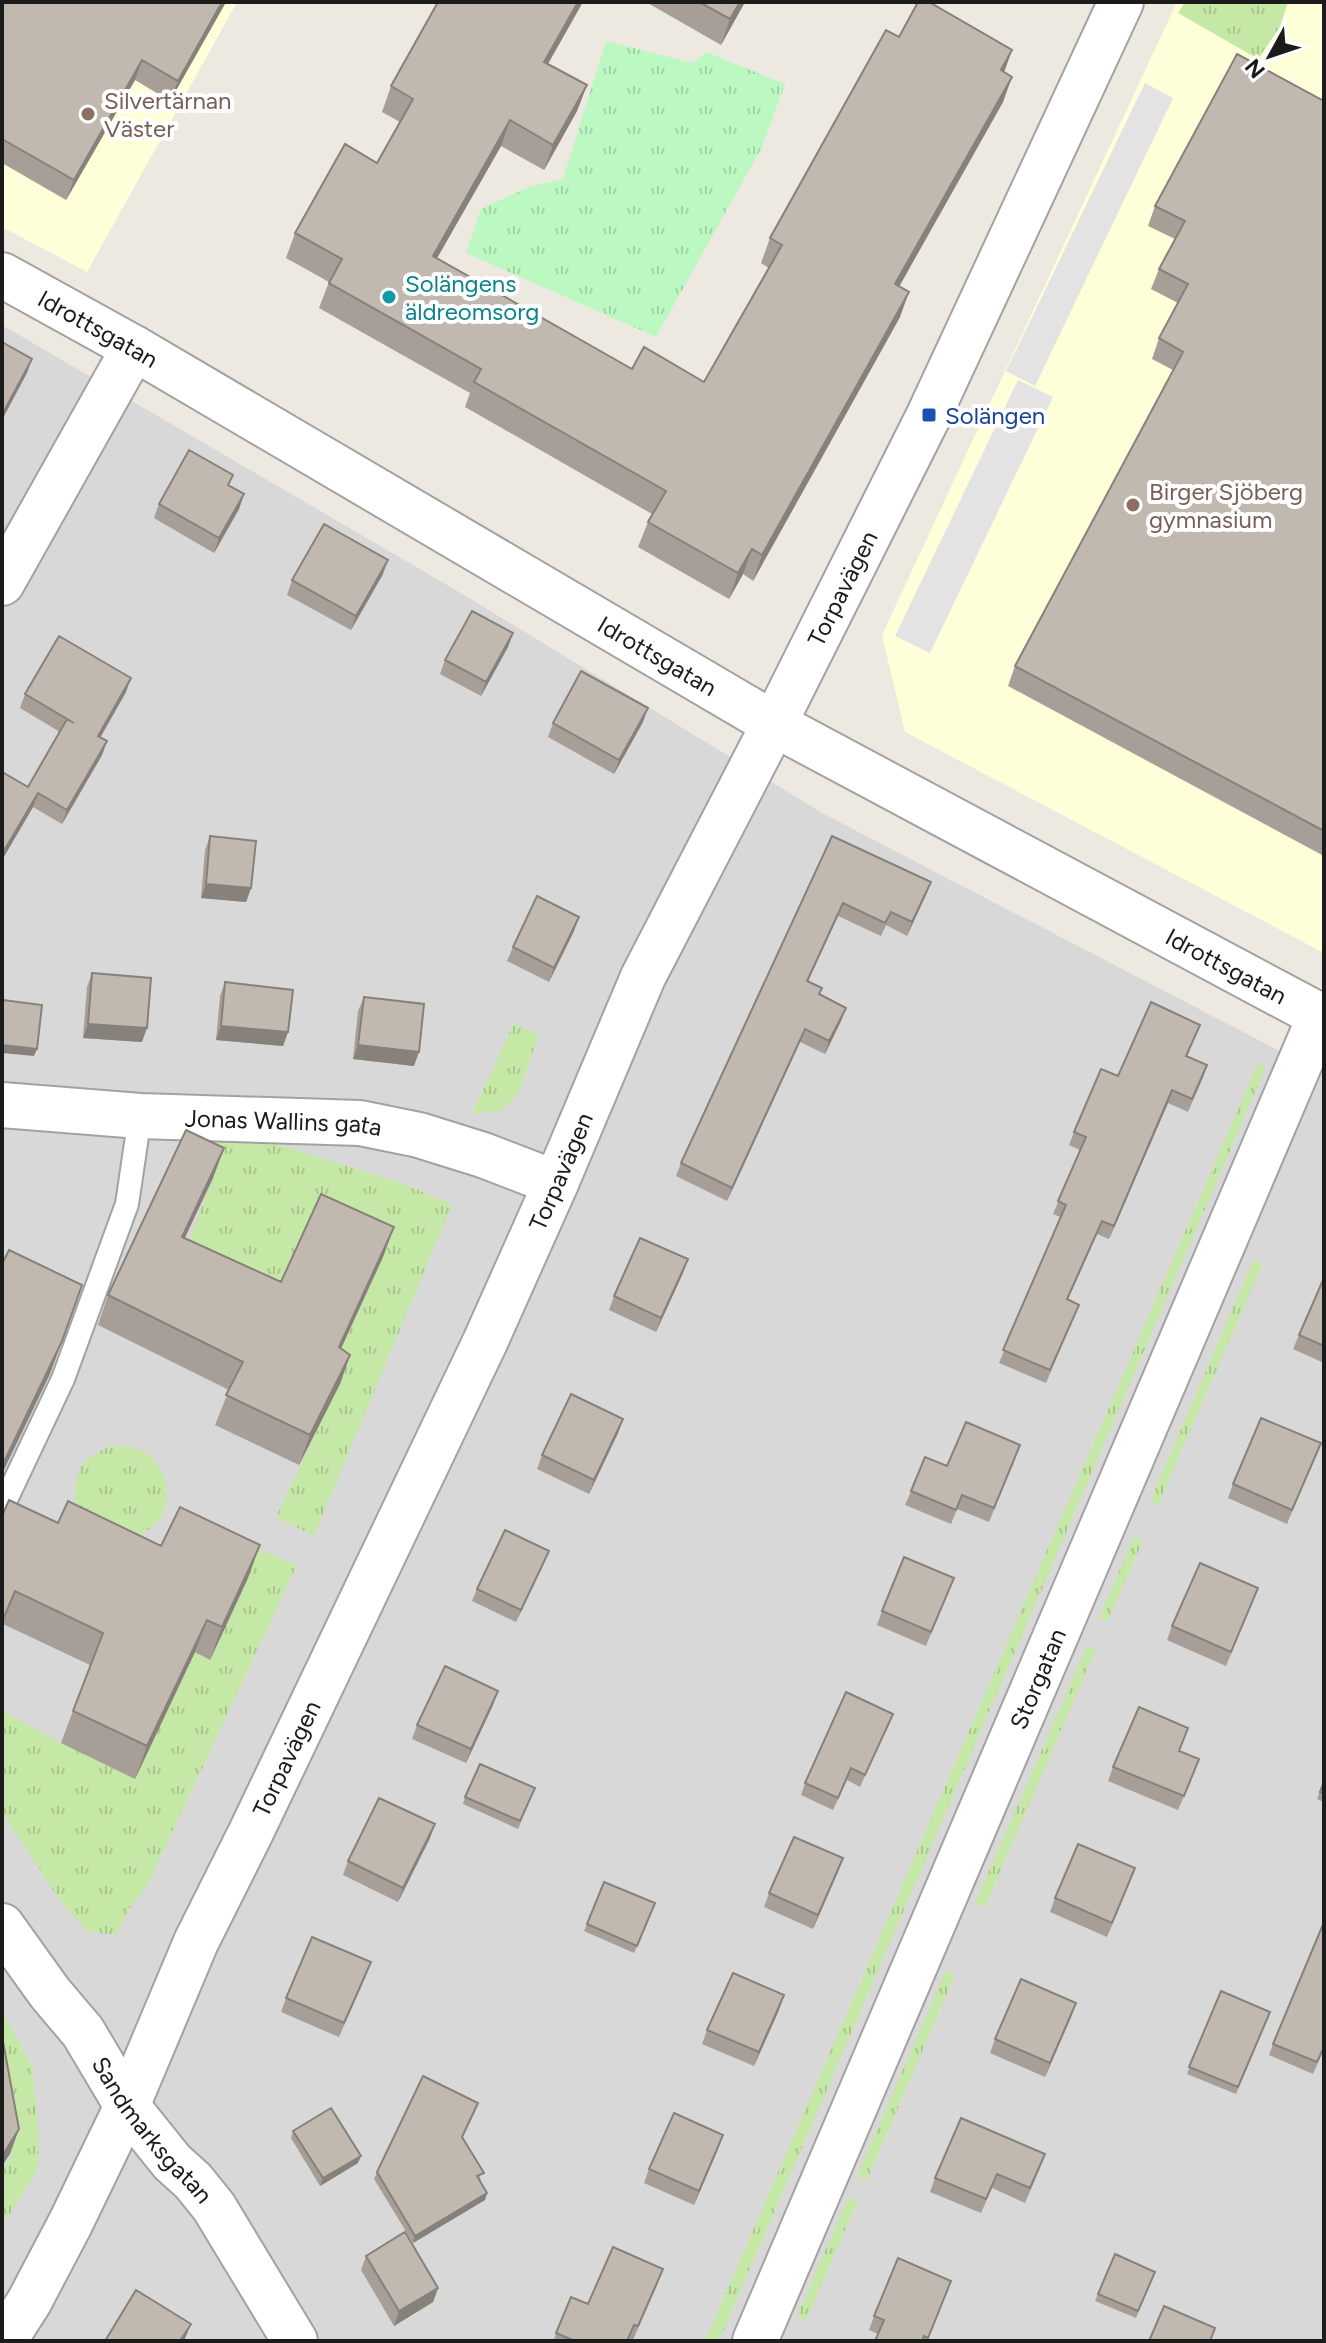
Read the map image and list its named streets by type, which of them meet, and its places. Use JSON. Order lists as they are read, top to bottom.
{
  "streets": {
    "street": [
      "Idrottsgatan",
      "Torpavägen",
      "Jonas Wallins gata",
      "Storgatan",
      "Sandmarksgatan"
    ]
  },
  "crossings": [
    ["Idrottsgatan", "Torpavägen"],
    ["Idrottsgatan", "Storgatan"],
    ["Torpavägen", "Jonas Wallins gata"],
    ["Torpavägen", "Sandmarksgatan"]
  ],
  "places": {
    "other": ["Silvertärnan Väster", "Solängens äldreomsorg", "Birger Sjöberg gymnasium"],
    "transit": ["Solängen"]
  },
  "north": "bottom left"
}
